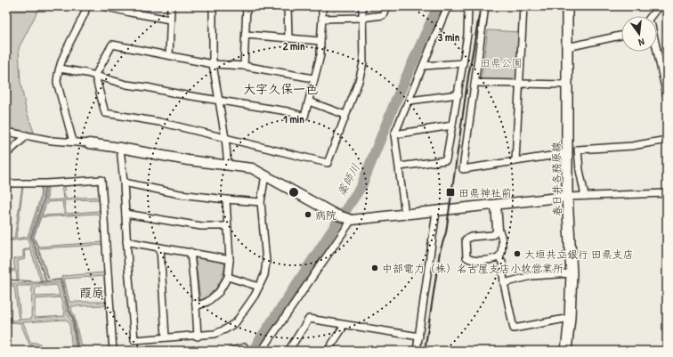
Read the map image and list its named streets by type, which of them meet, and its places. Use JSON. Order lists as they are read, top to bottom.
{
  "streets": {
    "main road": ["春日井各務原線"]
  },
  "districts": ["大字久保一色", "葭原"],
  "water": ["薬師川"],
  "parks": ["田県公園"],
  "places": {
    "transit": ["田県神社前"],
    "other": ["病院", "大垣共立銀行 田県支店", "中部電力（株）名古屋支店小牧営業所"]
  },
  "north": "bottom",
  "rings": ["3 min", "2 min", "1 min"]
}
